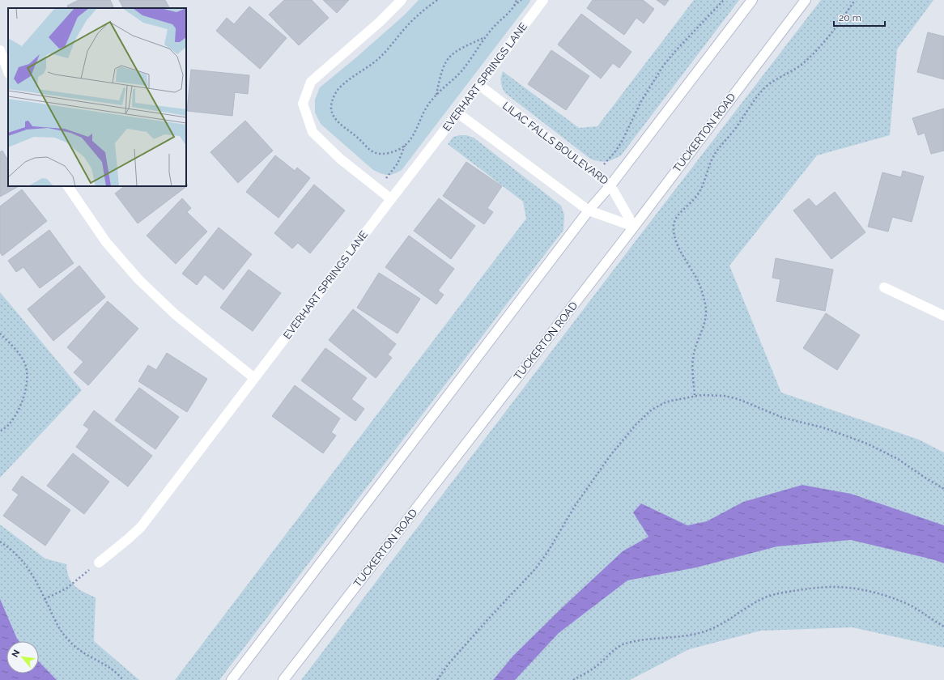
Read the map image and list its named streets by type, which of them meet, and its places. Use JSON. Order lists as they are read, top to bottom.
{
  "streets": {
    "street": ["EVERHART SPRINGS LANE", "TUCKERTON ROAD", "LILAC FALLS BOULEVARD"]
  },
  "crossings": [
    ["EVERHART SPRINGS LANE", "LILAC FALLS BOULEVARD"],
    ["TUCKERTON ROAD", "LILAC FALLS BOULEVARD"]
  ],
  "scale_bar": "20 m",
  "north": "top left"
}
